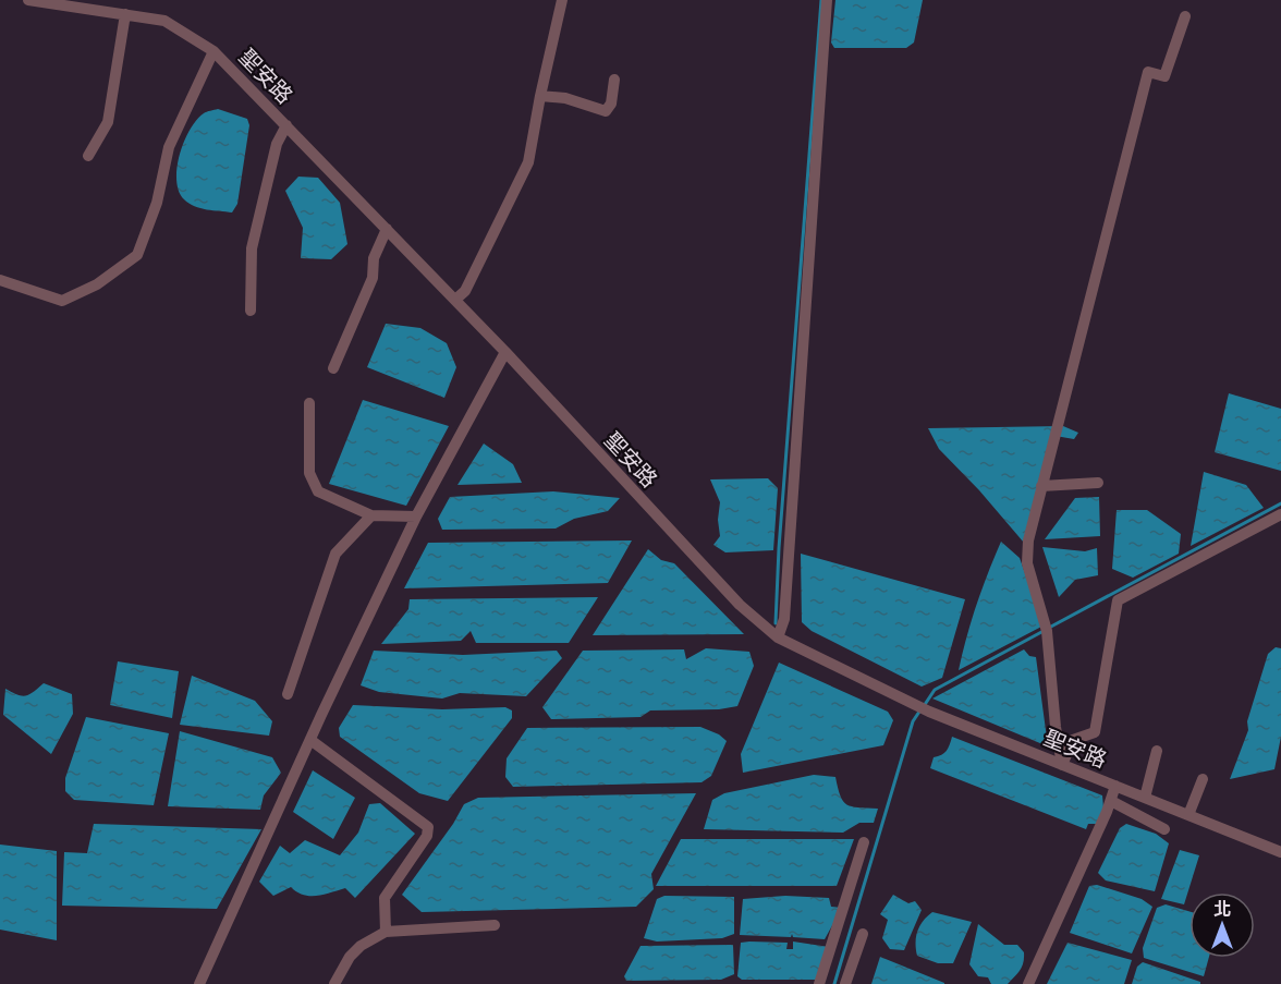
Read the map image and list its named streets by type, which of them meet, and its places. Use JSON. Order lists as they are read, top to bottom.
{
  "streets": {
    "street": ["聖安路"]
  },
  "north": "top"
}
